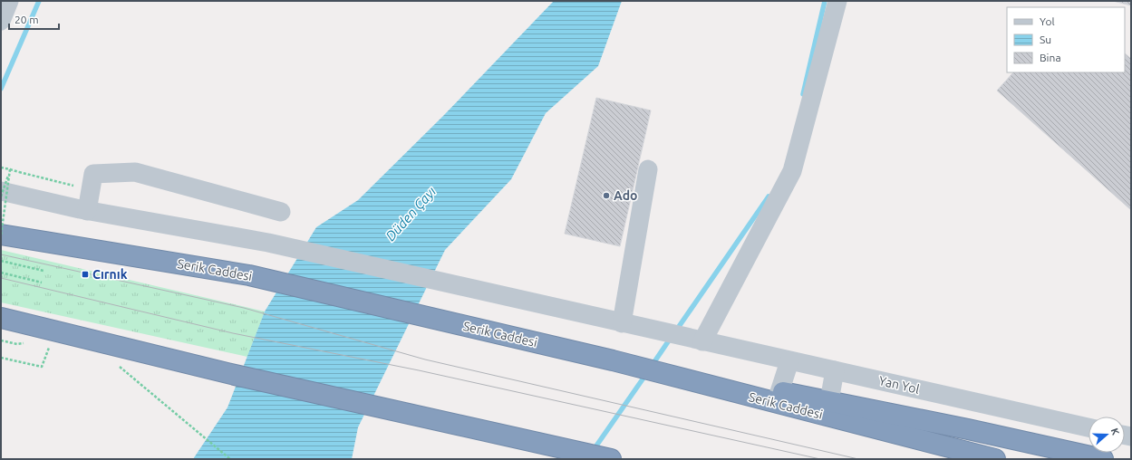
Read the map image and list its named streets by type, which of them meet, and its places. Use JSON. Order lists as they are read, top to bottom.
{
  "streets": {
    "highway": ["Serik Caddesi"],
    "street": ["Yan Yol"]
  },
  "water": ["Düden Çayı"],
  "places": {
    "other": ["Ado"],
    "transit": ["Cırnık"]
  },
  "legend": ["Yol", "Su", "Bina"],
  "scale_bar": "20 m",
  "north": "right"
}
